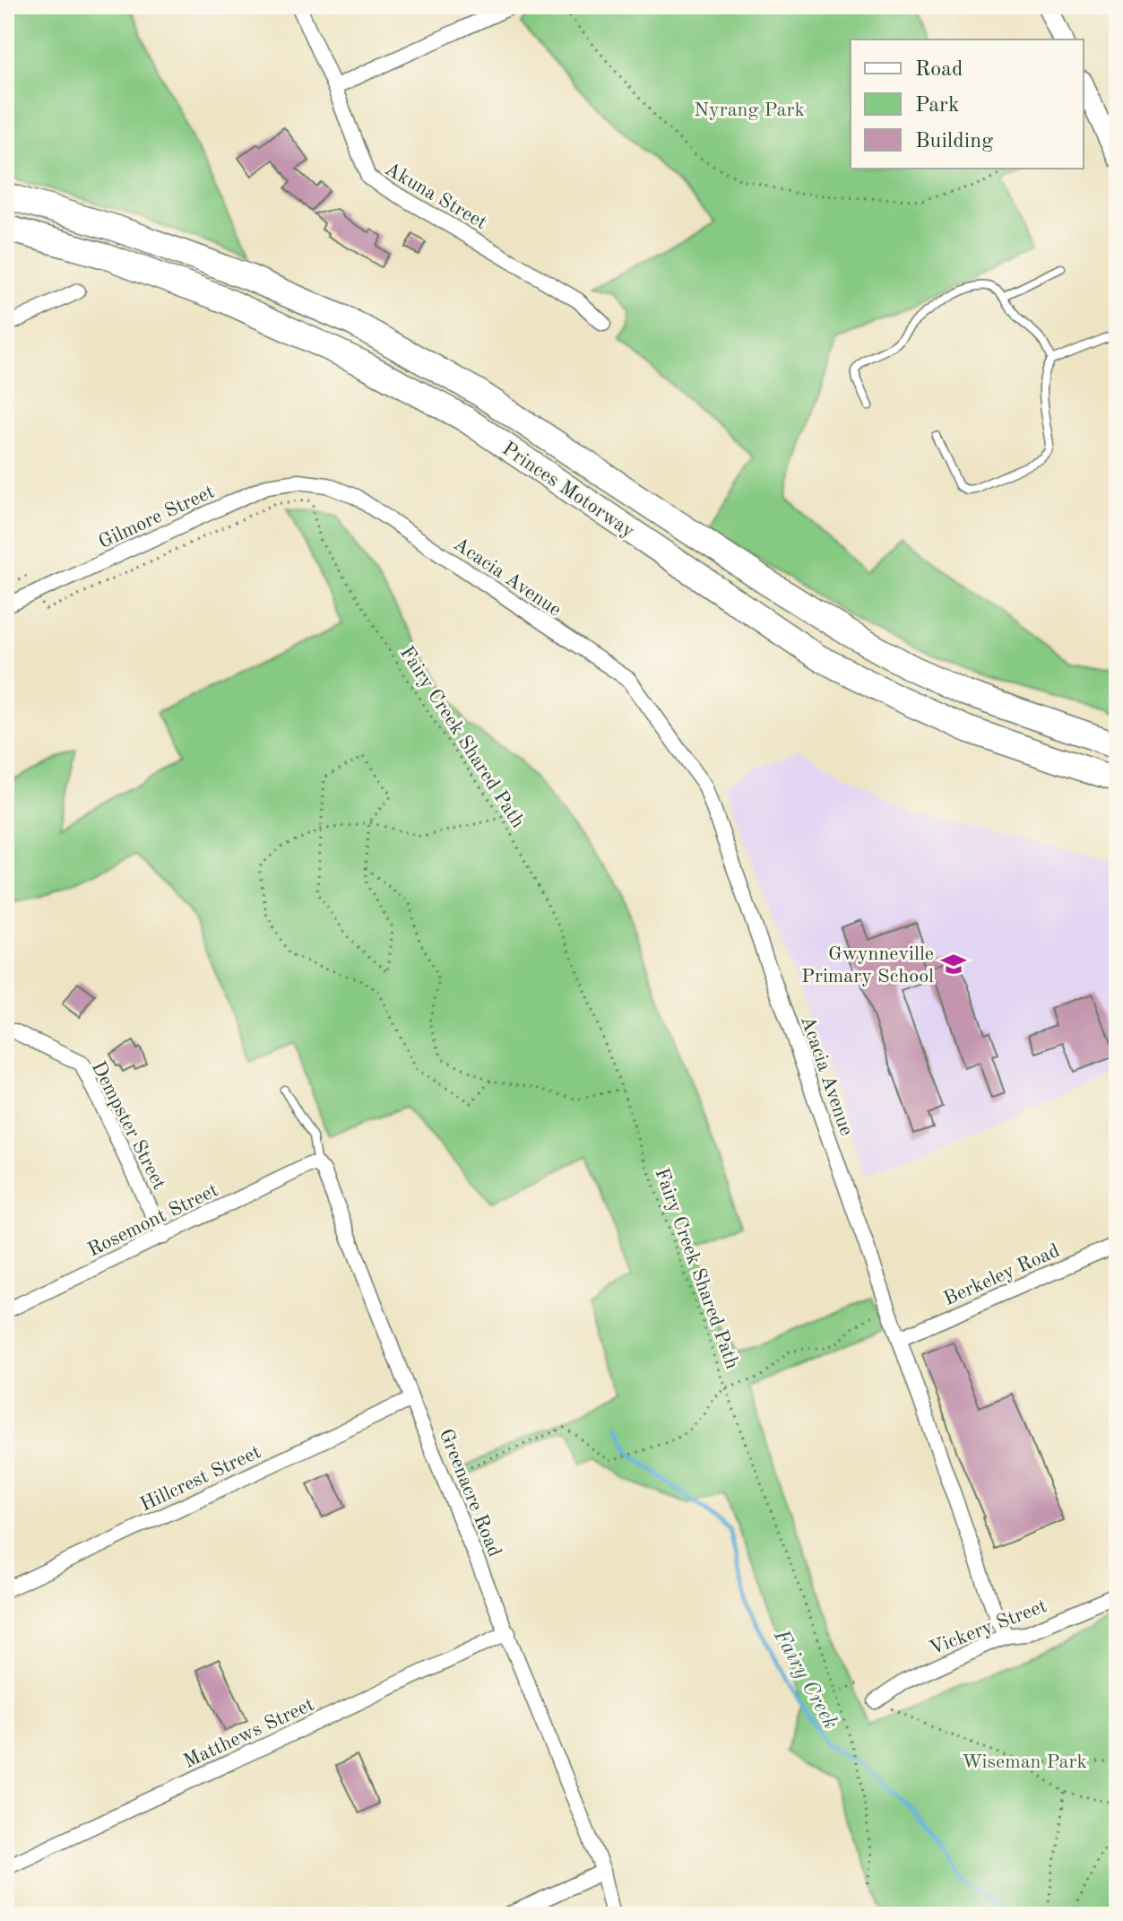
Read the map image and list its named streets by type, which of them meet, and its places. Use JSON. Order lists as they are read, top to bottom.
{
  "streets": {
    "highway": ["Princes Motorway"],
    "street": [
      "Akuna Street",
      "Gilmore Street",
      "Acacia Avenue",
      "Dempster Street",
      "Rosemont Street",
      "Berkeley Road",
      "Hillcrest Street",
      "Greenacre Road",
      "Vickery Street",
      "Matthews Street"
    ],
    "path": ["Fairy Creek Shared Path"]
  },
  "crossings": [
    ["Gilmore Street", "Acacia Avenue"],
    ["Acacia Avenue", "Berkeley Road"],
    ["Acacia Avenue", "Vickery Street"],
    ["Dempster Street", "Rosemont Street"],
    ["Rosemont Street", "Greenacre Road"],
    ["Hillcrest Street", "Greenacre Road"],
    ["Greenacre Road", "Matthews Street"]
  ],
  "water": ["Fairy Creek"],
  "parks": ["Nyrang Park", "Wiseman Park"],
  "places": {
    "school or university": ["Gwynneville Primary School"]
  },
  "legend": ["Road", "Park", "Building"]
}
